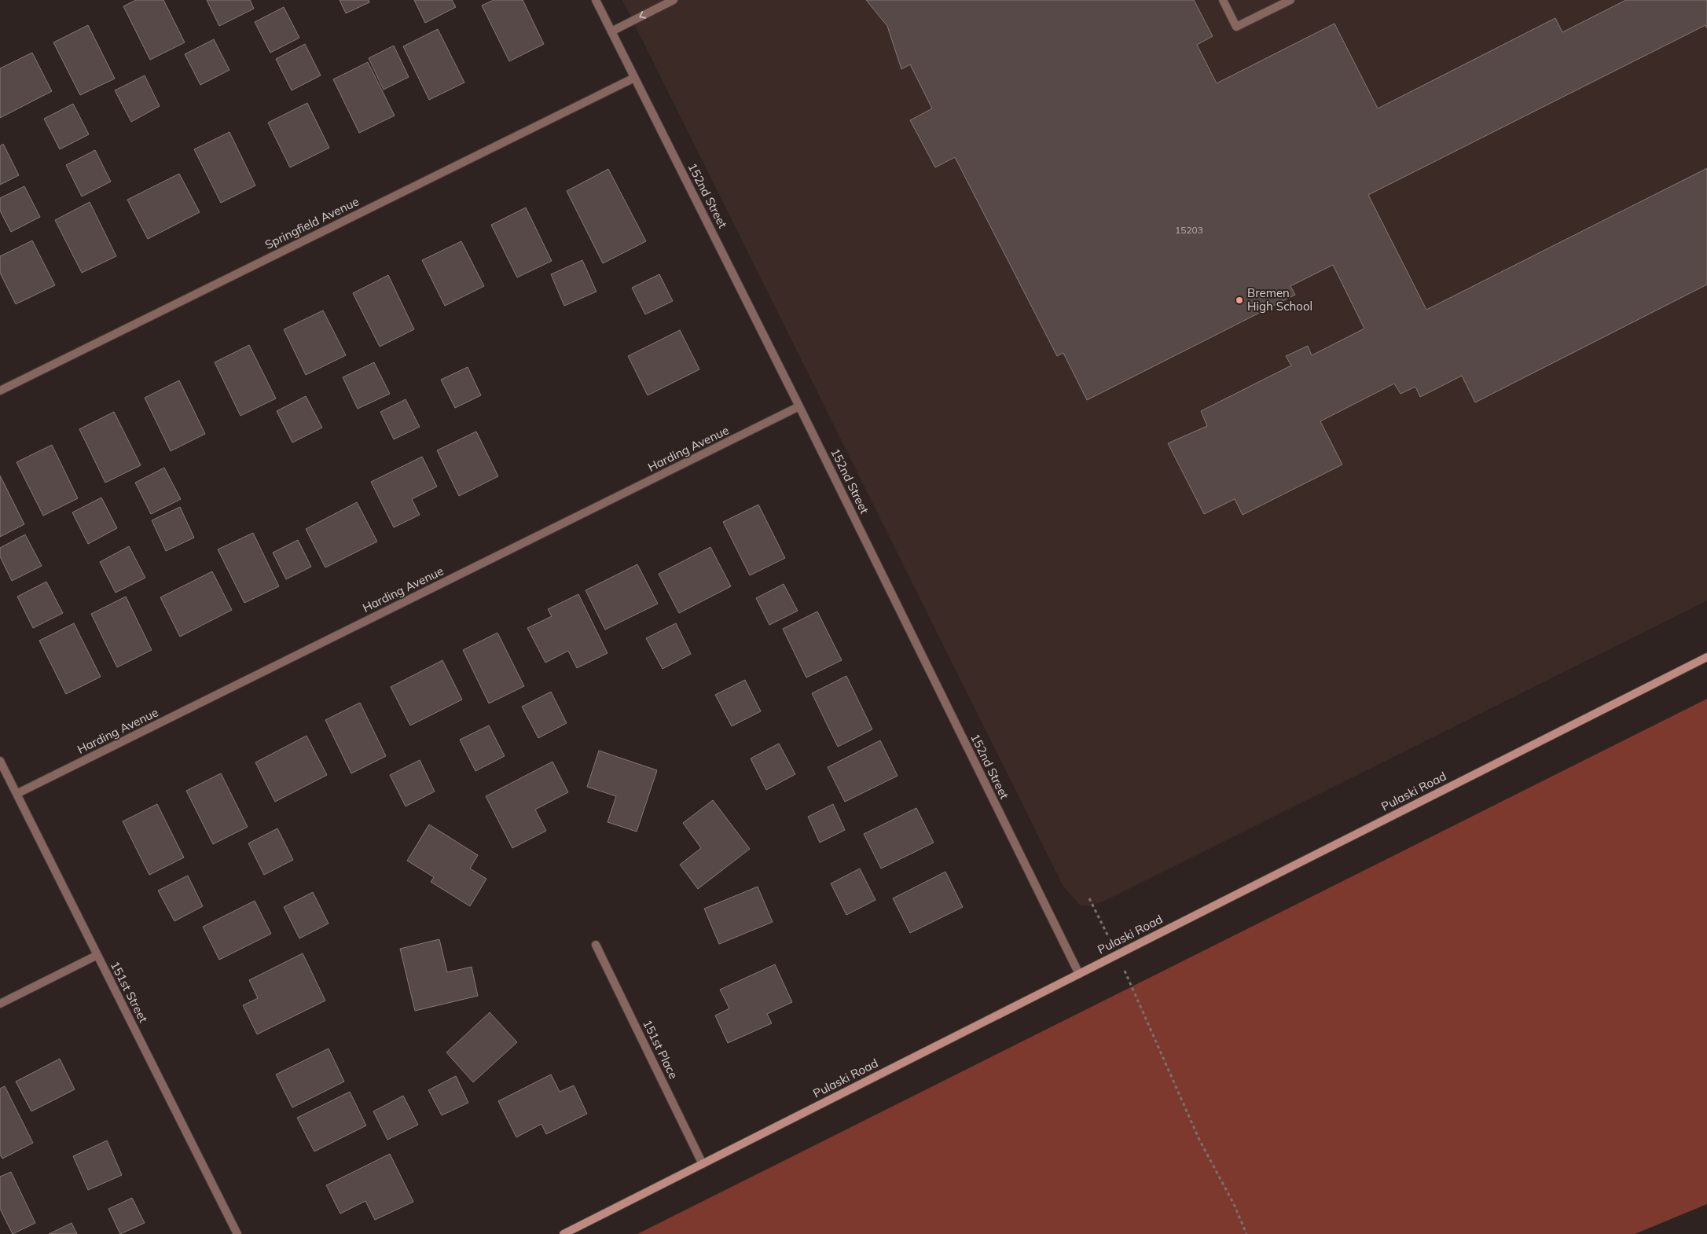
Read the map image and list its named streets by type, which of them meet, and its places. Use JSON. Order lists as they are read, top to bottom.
{
  "streets": {
    "main road": ["Pulaski Road"],
    "street": [
      "152nd Street",
      "Springfield Avenue",
      "Harding Avenue",
      "151st Street",
      "151st Place"
    ]
  },
  "crossings": [
    ["152nd Street", "Springfield Avenue"],
    ["152nd Street", "Harding Avenue"],
    ["152nd Street", "Pulaski Road"],
    ["Harding Avenue", "151st Street"],
    ["Pulaski Road", "151st Place"]
  ],
  "places": ["Bremen High School"],
  "house_numbers": ["15203"]
}
